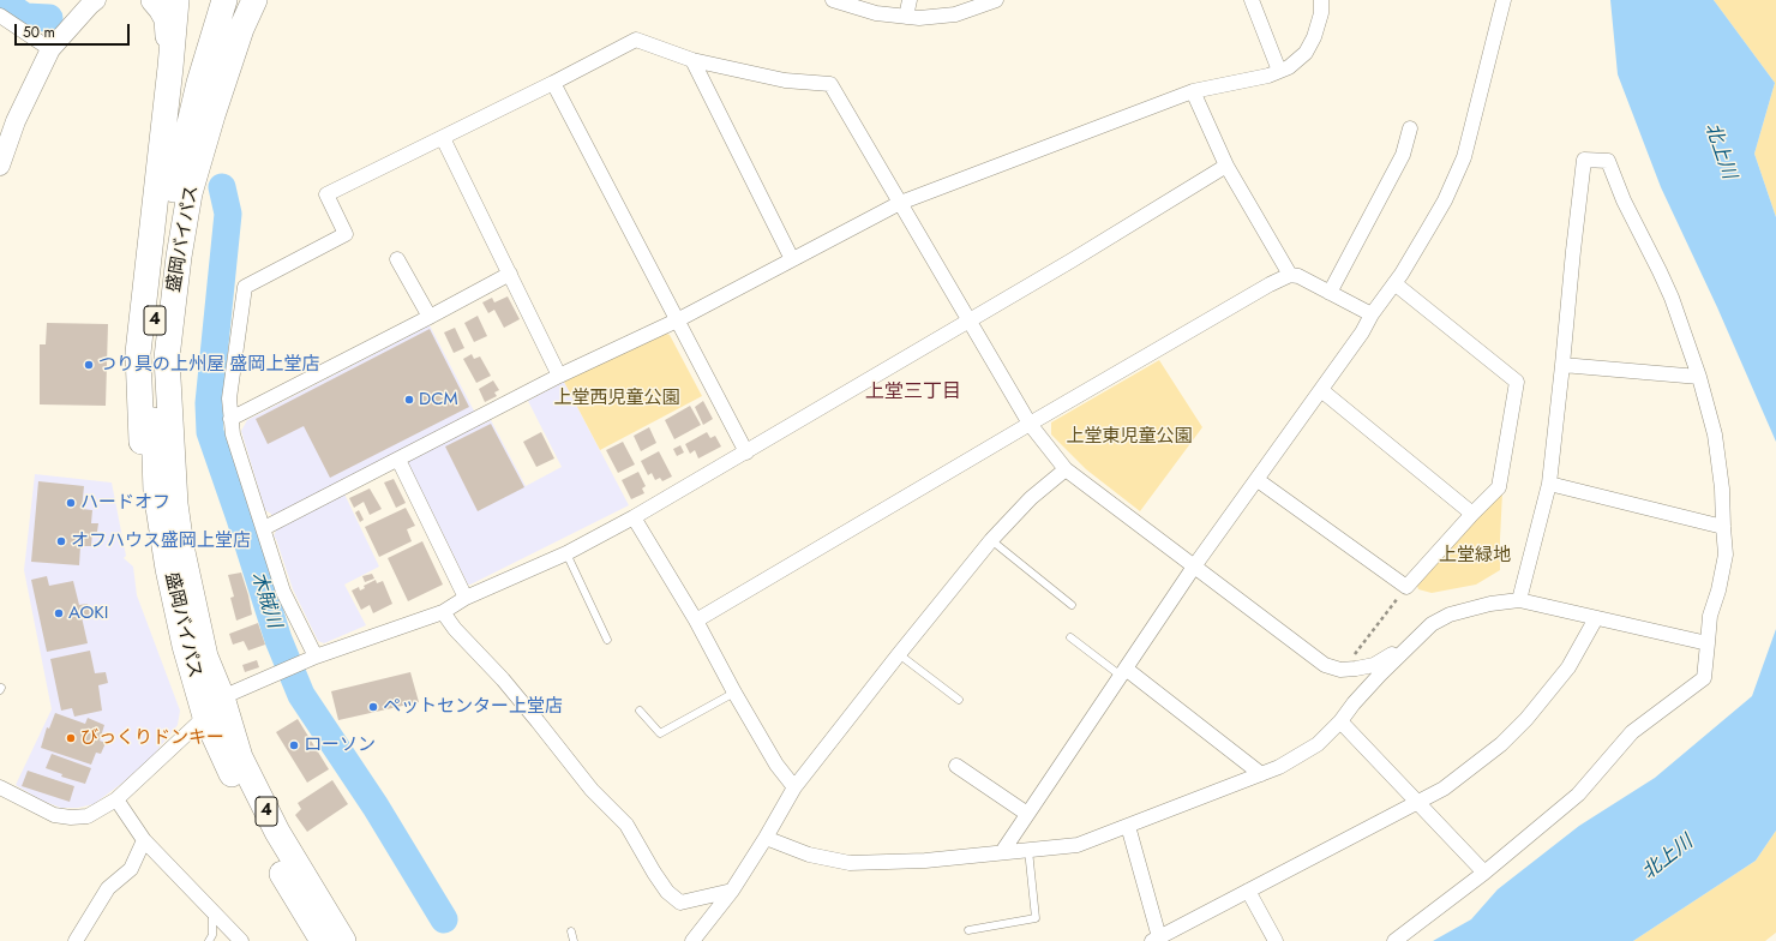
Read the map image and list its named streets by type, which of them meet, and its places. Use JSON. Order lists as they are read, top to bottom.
{
  "streets": {
    "highway": ["盛岡バイパス", "4"]
  },
  "districts": ["上堂三丁目"],
  "water": ["北上川", "木賊川"],
  "parks": ["上堂西児童公園", "上堂東児童公園", "上堂緑地"],
  "places": [
    "つり具の上州屋 盛岡上堂店",
    "DCM",
    "ハードオフ",
    "オフハウス盛岡上堂店",
    "AOKI",
    "ペットセンター上堂店",
    "びっくりドンキー",
    "ローソン"
  ],
  "scale_bar": "50 m"
}
